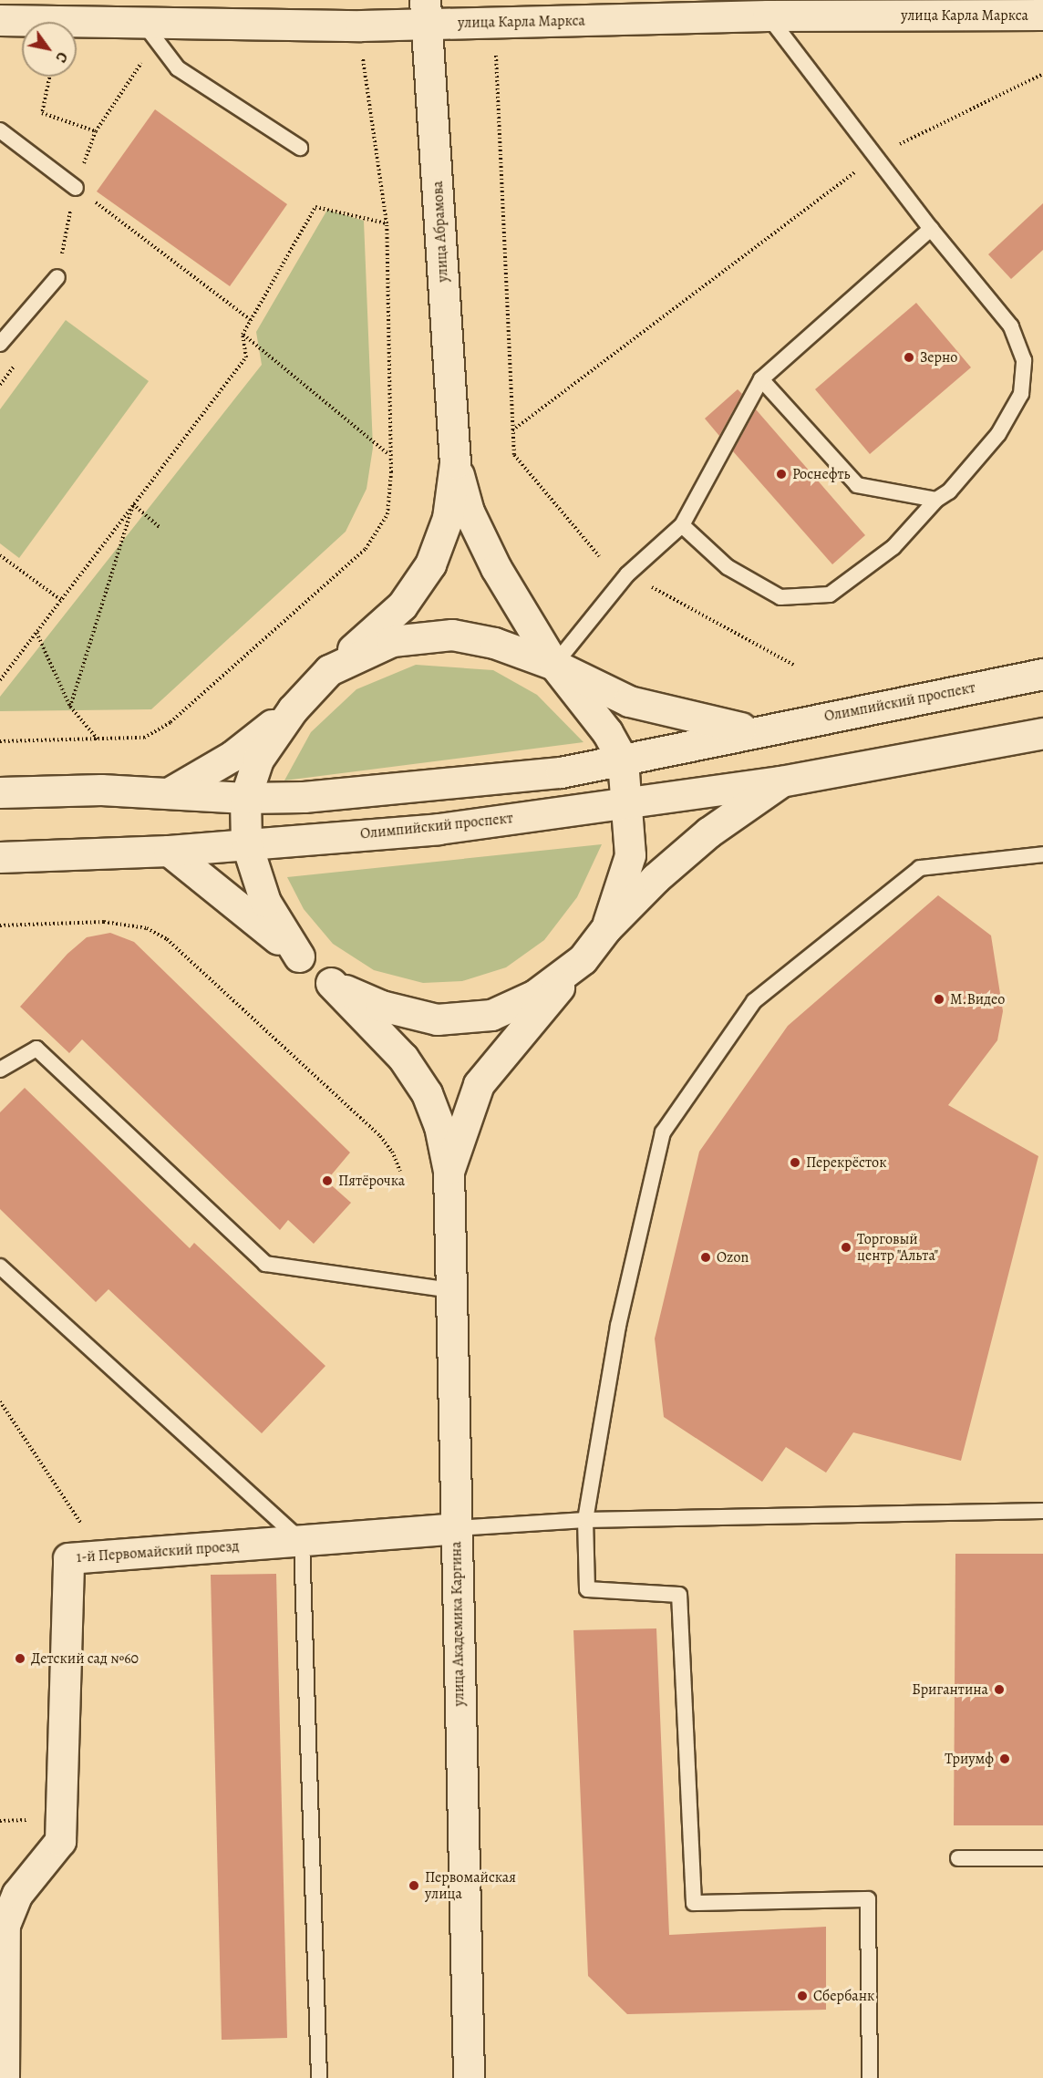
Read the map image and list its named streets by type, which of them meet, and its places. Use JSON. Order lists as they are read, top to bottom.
{
  "streets": {
    "street": [
      "улица Карла Маркса",
      "улица Абрамова",
      "Олимпийский проспект",
      "1-й Первомайский проезд",
      "улица Академика Каргина"
    ]
  },
  "crossings": [
    ["улица Карла Маркса", "улица Абрамова"],
    ["1-й Первомайский проезд", "улица Академика Каргина"]
  ],
  "places": [
    "Зерно",
    "Роснефть",
    "М.Видео",
    "Перекрёсток",
    "Пятёрочка",
    "Торговый центр \"Альта\"",
    "Ozon",
    "Детский сад №60",
    "Бригантина",
    "Триумф",
    "Первомайская улица",
    "Сбербанк"
  ],
  "north": "bottom right"
}
